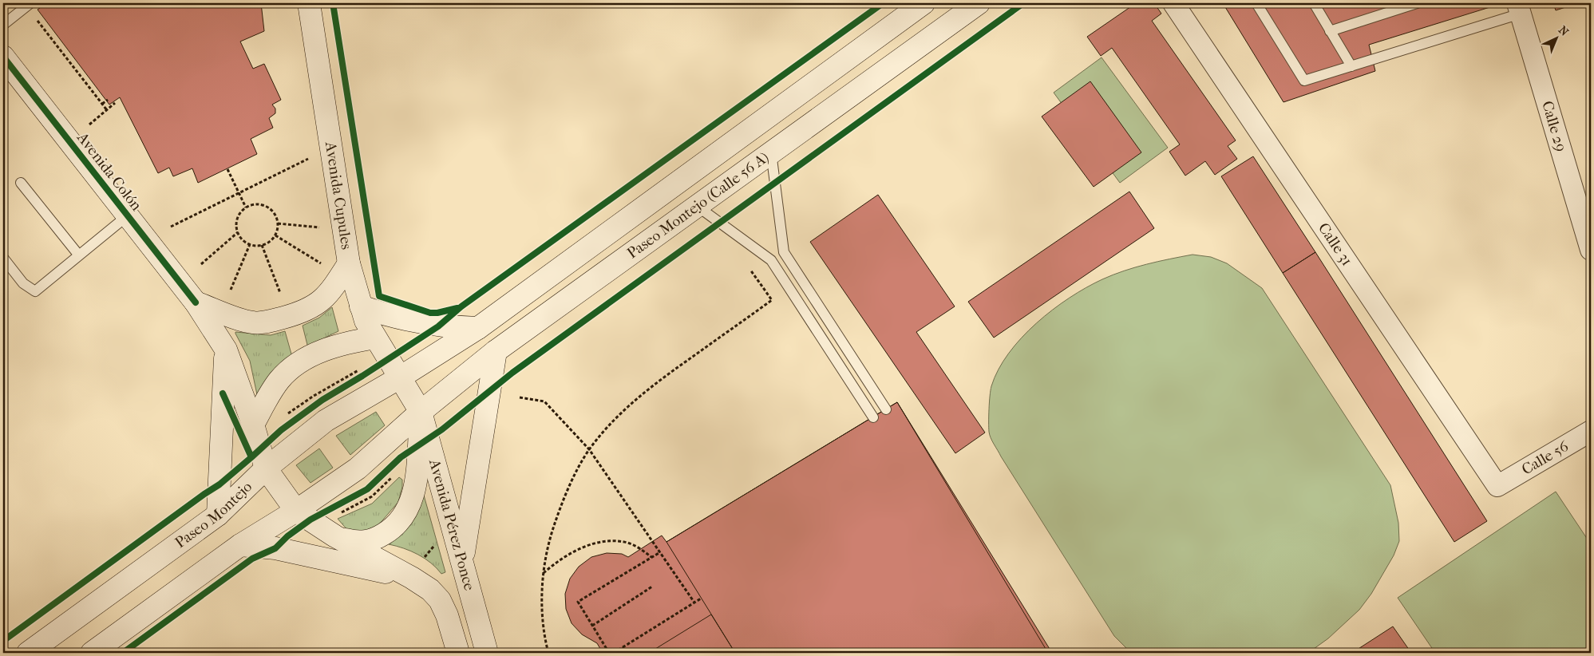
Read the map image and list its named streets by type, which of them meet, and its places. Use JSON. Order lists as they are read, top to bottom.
{
  "streets": {
    "main road": [
      "Avenida Colón",
      "Avenida Cupules",
      "Paseo Montejo (Calle 56 A)",
      "Paseo Montejo",
      "Avenida Pérez Ponce"
    ],
    "street": ["Calle 29", "Calle 31", "Calle 56"]
  },
  "crossings": [
    ["Avenida Colón", "Paseo Montejo"],
    ["Avenida Colón", "Avenida Pérez Ponce"],
    ["Avenida Cupules", "Paseo Montejo (Calle 56 A)"],
    ["Avenida Cupules", "Paseo Montejo"],
    ["Avenida Cupules", "Avenida Pérez Ponce"],
    ["Paseo Montejo (Calle 56 A)", "Paseo Montejo"],
    ["Paseo Montejo (Calle 56 A)", "Avenida Pérez Ponce"],
    ["Calle 31", "Calle 56"],
    ["Paseo Montejo", "Avenida Pérez Ponce"]
  ],
  "north": "top right"
}
